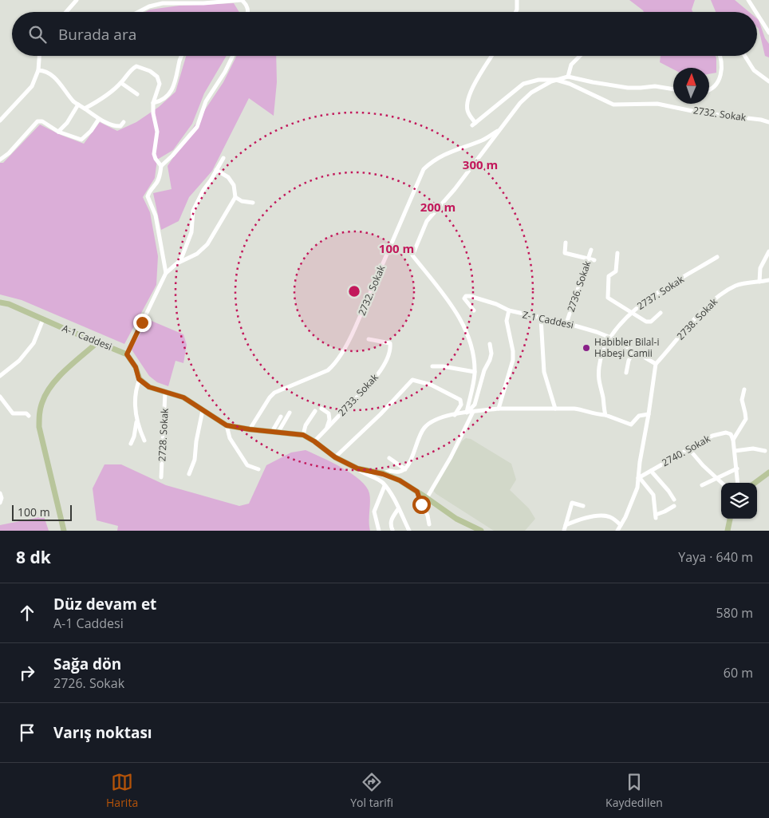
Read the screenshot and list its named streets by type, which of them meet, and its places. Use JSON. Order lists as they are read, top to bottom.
{
  "streets": {
    "main road": ["A-1 Caddesi"],
    "street": [
      "2732. Sokak",
      "2736. Sokak",
      "2737. Sokak",
      "2738. Sokak",
      "Z-1 Caddesi",
      "2733. Sokak",
      "2728. Sokak",
      "2740. Sokak"
    ]
  },
  "crossings": [
    ["2736. Sokak", "Z-1 Caddesi"],
    ["2737. Sokak", "Z-1 Caddesi"],
    ["2738. Sokak", "Z-1 Caddesi"]
  ],
  "places": ["Habibler Bilal-i Habeşi Camii"],
  "scale_bar": "100 m",
  "north": "top",
  "page": {
    "search": "Burada ara",
    "scale": "100 m",
    "heading": ["8 dk", "Yaya · 640 m"],
    "list": [
      ["Düz devam et", "A-1 Caddesi", "580 m"],
      ["Sağa dön", "2726. Sokak", "60 m"],
      "Varış noktası"
    ],
    "nav": ["Harita", "Yol tarifi", "Kaydedilen"]
  },
  "rings": ["300 m", "200 m", "100 m"]
}
